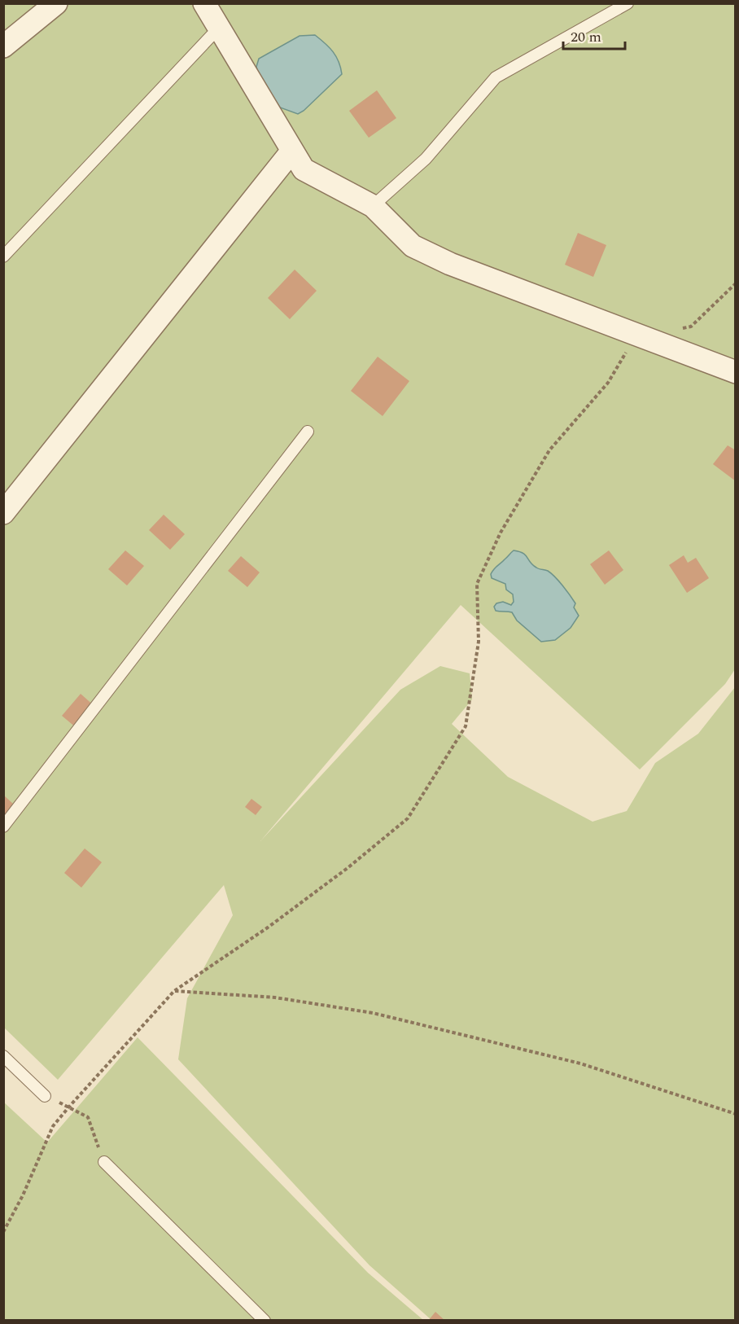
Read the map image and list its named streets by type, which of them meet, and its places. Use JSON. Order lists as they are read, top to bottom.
{
  "scale_bar": "20 m"
}
